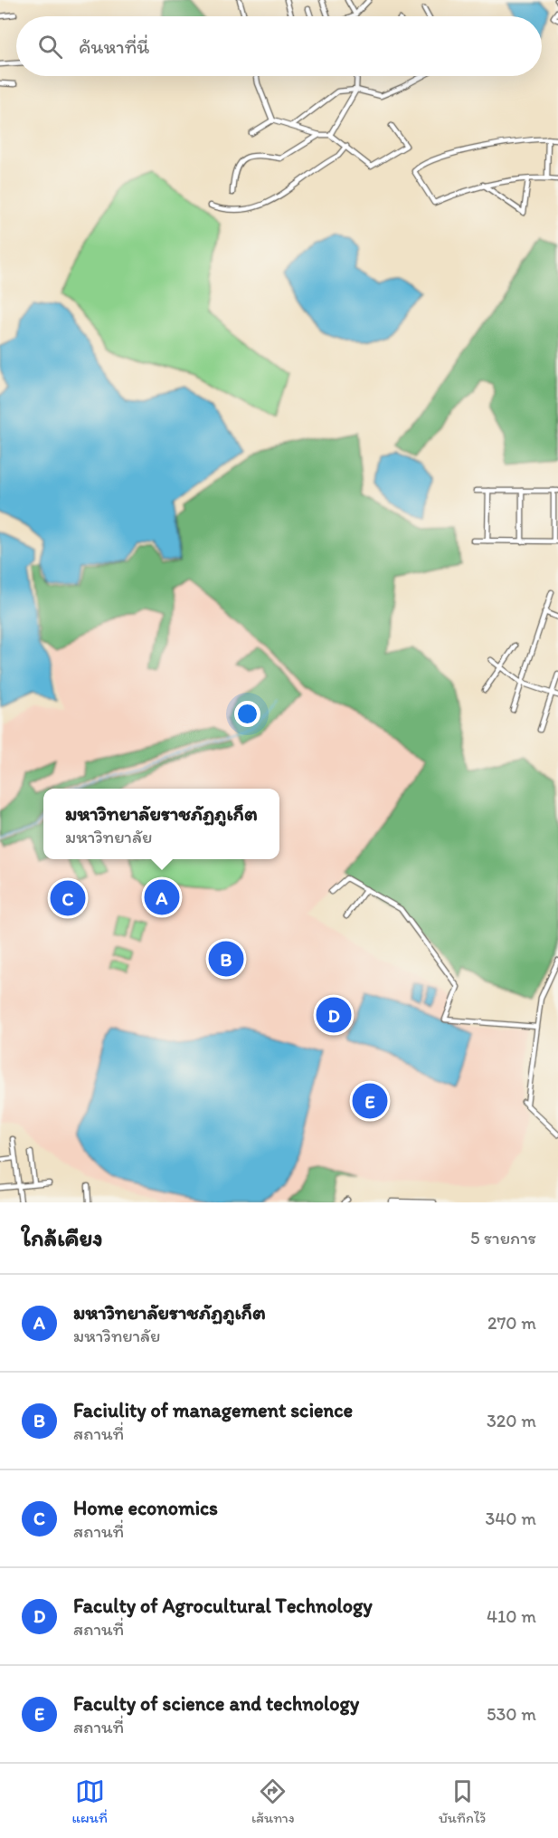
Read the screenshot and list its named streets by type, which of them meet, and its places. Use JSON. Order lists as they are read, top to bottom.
{
  "page": {
    "search": "ค้นหาที่นี่",
    "popup": ["มหาวิทยาลัยราชภัฏภูเก็ต", "มหาวิทยาลัย"],
    "pins": [
      "A",
      "C",
      "B",
      "D",
      "E"
    ],
    "heading": ["ใกล้เคียง", "5 รายการ"],
    "list": [
      {
        "mark": "A",
        "name": "มหาวิทยาลัยราชภัฏภูเก็ต",
        "note": "มหาวิทยาลัย",
        "value": "270 m"
      },
      {
        "mark": "B",
        "name": "Faciulity of management science",
        "note": "สถานที่",
        "value": "320 m"
      },
      {
        "mark": "C",
        "name": "Home economics",
        "note": "สถานที่",
        "value": "340 m"
      },
      {
        "mark": "D",
        "name": "Faculty of Agrocultural Technology",
        "note": "สถานที่",
        "value": "410 m"
      },
      {
        "mark": "E",
        "name": "Faculty of science and technology",
        "note": "สถานที่",
        "value": "530 m"
      }
    ],
    "nav": ["แผนที่", "เส้นทาง", "บันทึกไว้"]
  }
}
